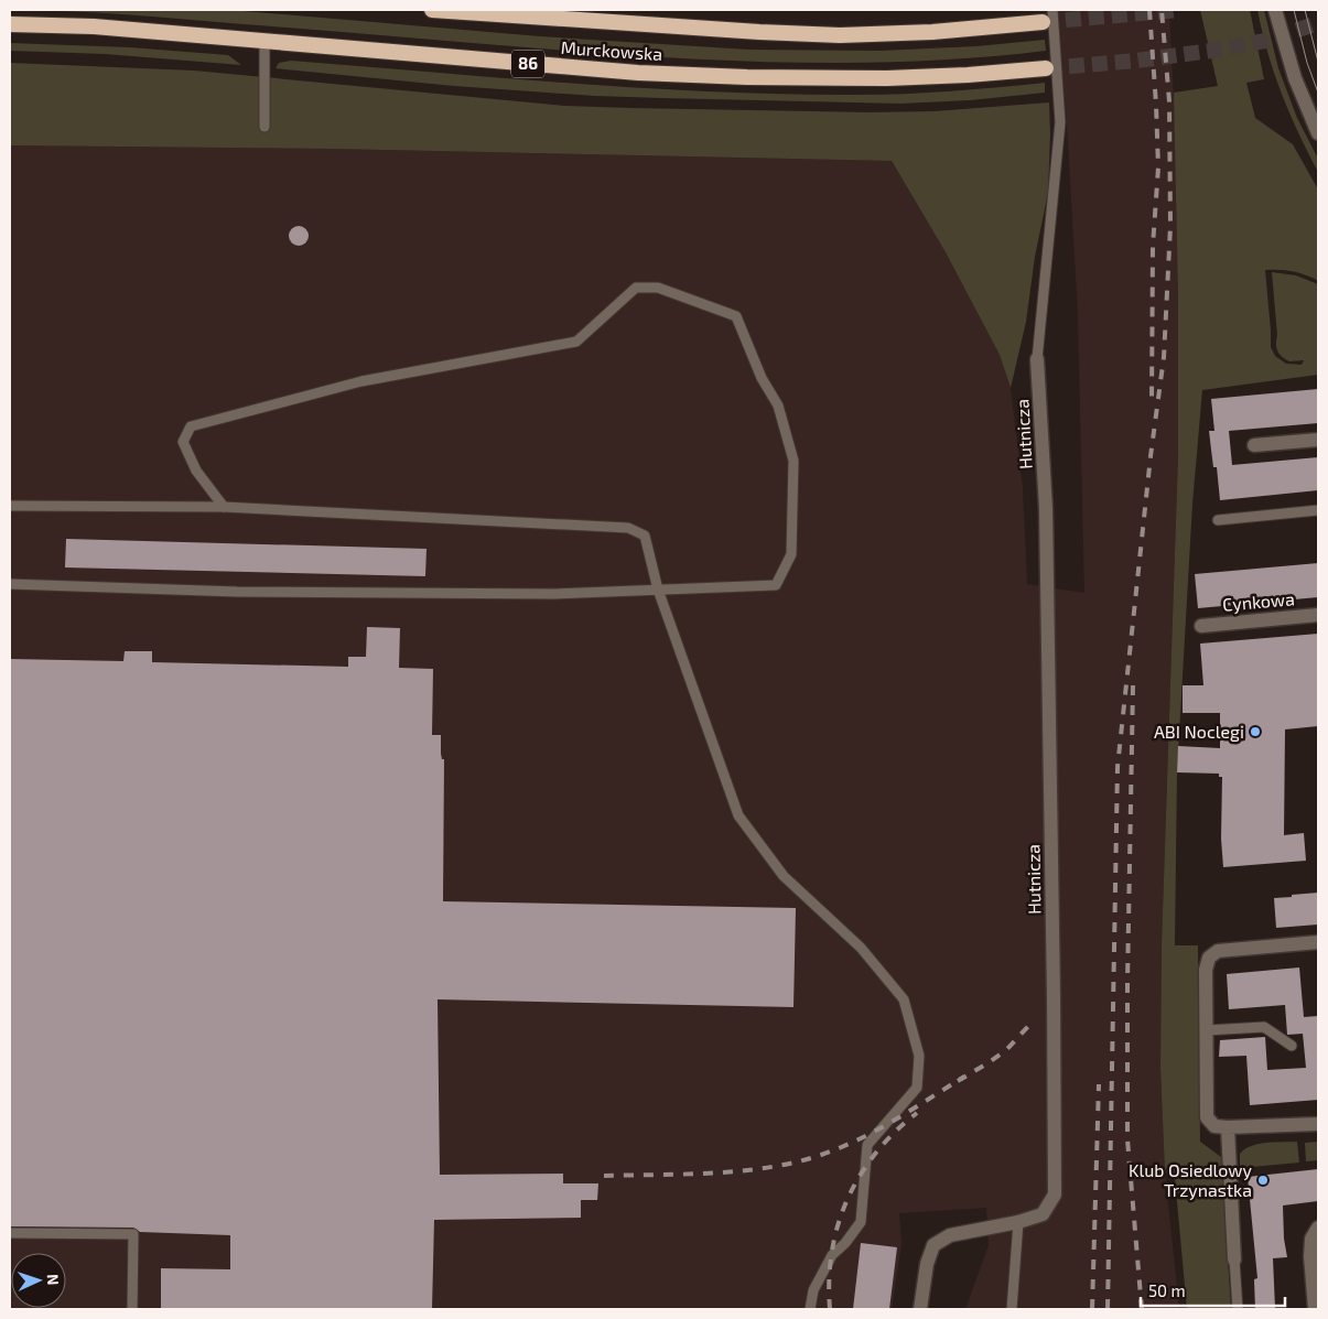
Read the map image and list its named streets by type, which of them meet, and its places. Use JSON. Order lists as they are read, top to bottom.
{
  "streets": {
    "highway": ["Murckowska", "86"],
    "street": ["Hutnicza", "Cynkowa"]
  },
  "places": ["ABI Noclegi", "Klub Osiedlowy Trzynastka"],
  "scale_bar": "50 m",
  "north": "right"
}
